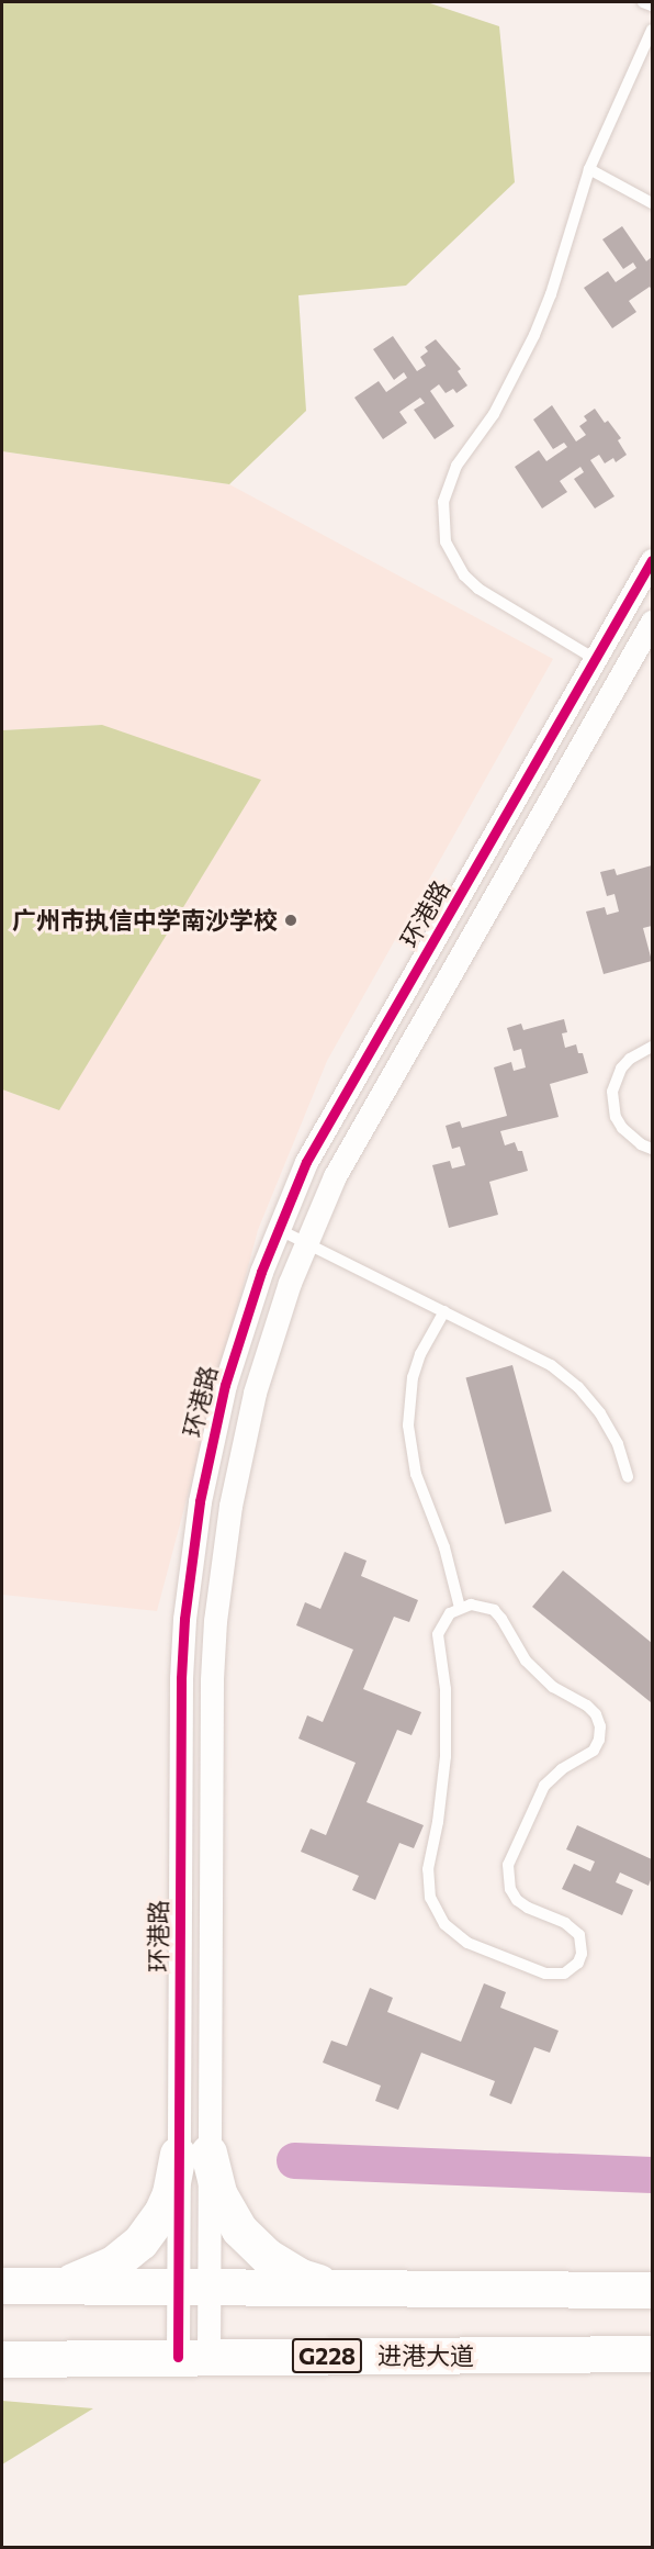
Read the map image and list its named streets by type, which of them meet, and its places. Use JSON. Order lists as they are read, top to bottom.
{
  "streets": {
    "highway": ["G228", "进港大道"],
    "street": ["环港路"]
  },
  "crossings": [
    ["环港路", "进港大道"]
  ],
  "places": ["广州市执信中学南沙学校"]
}
